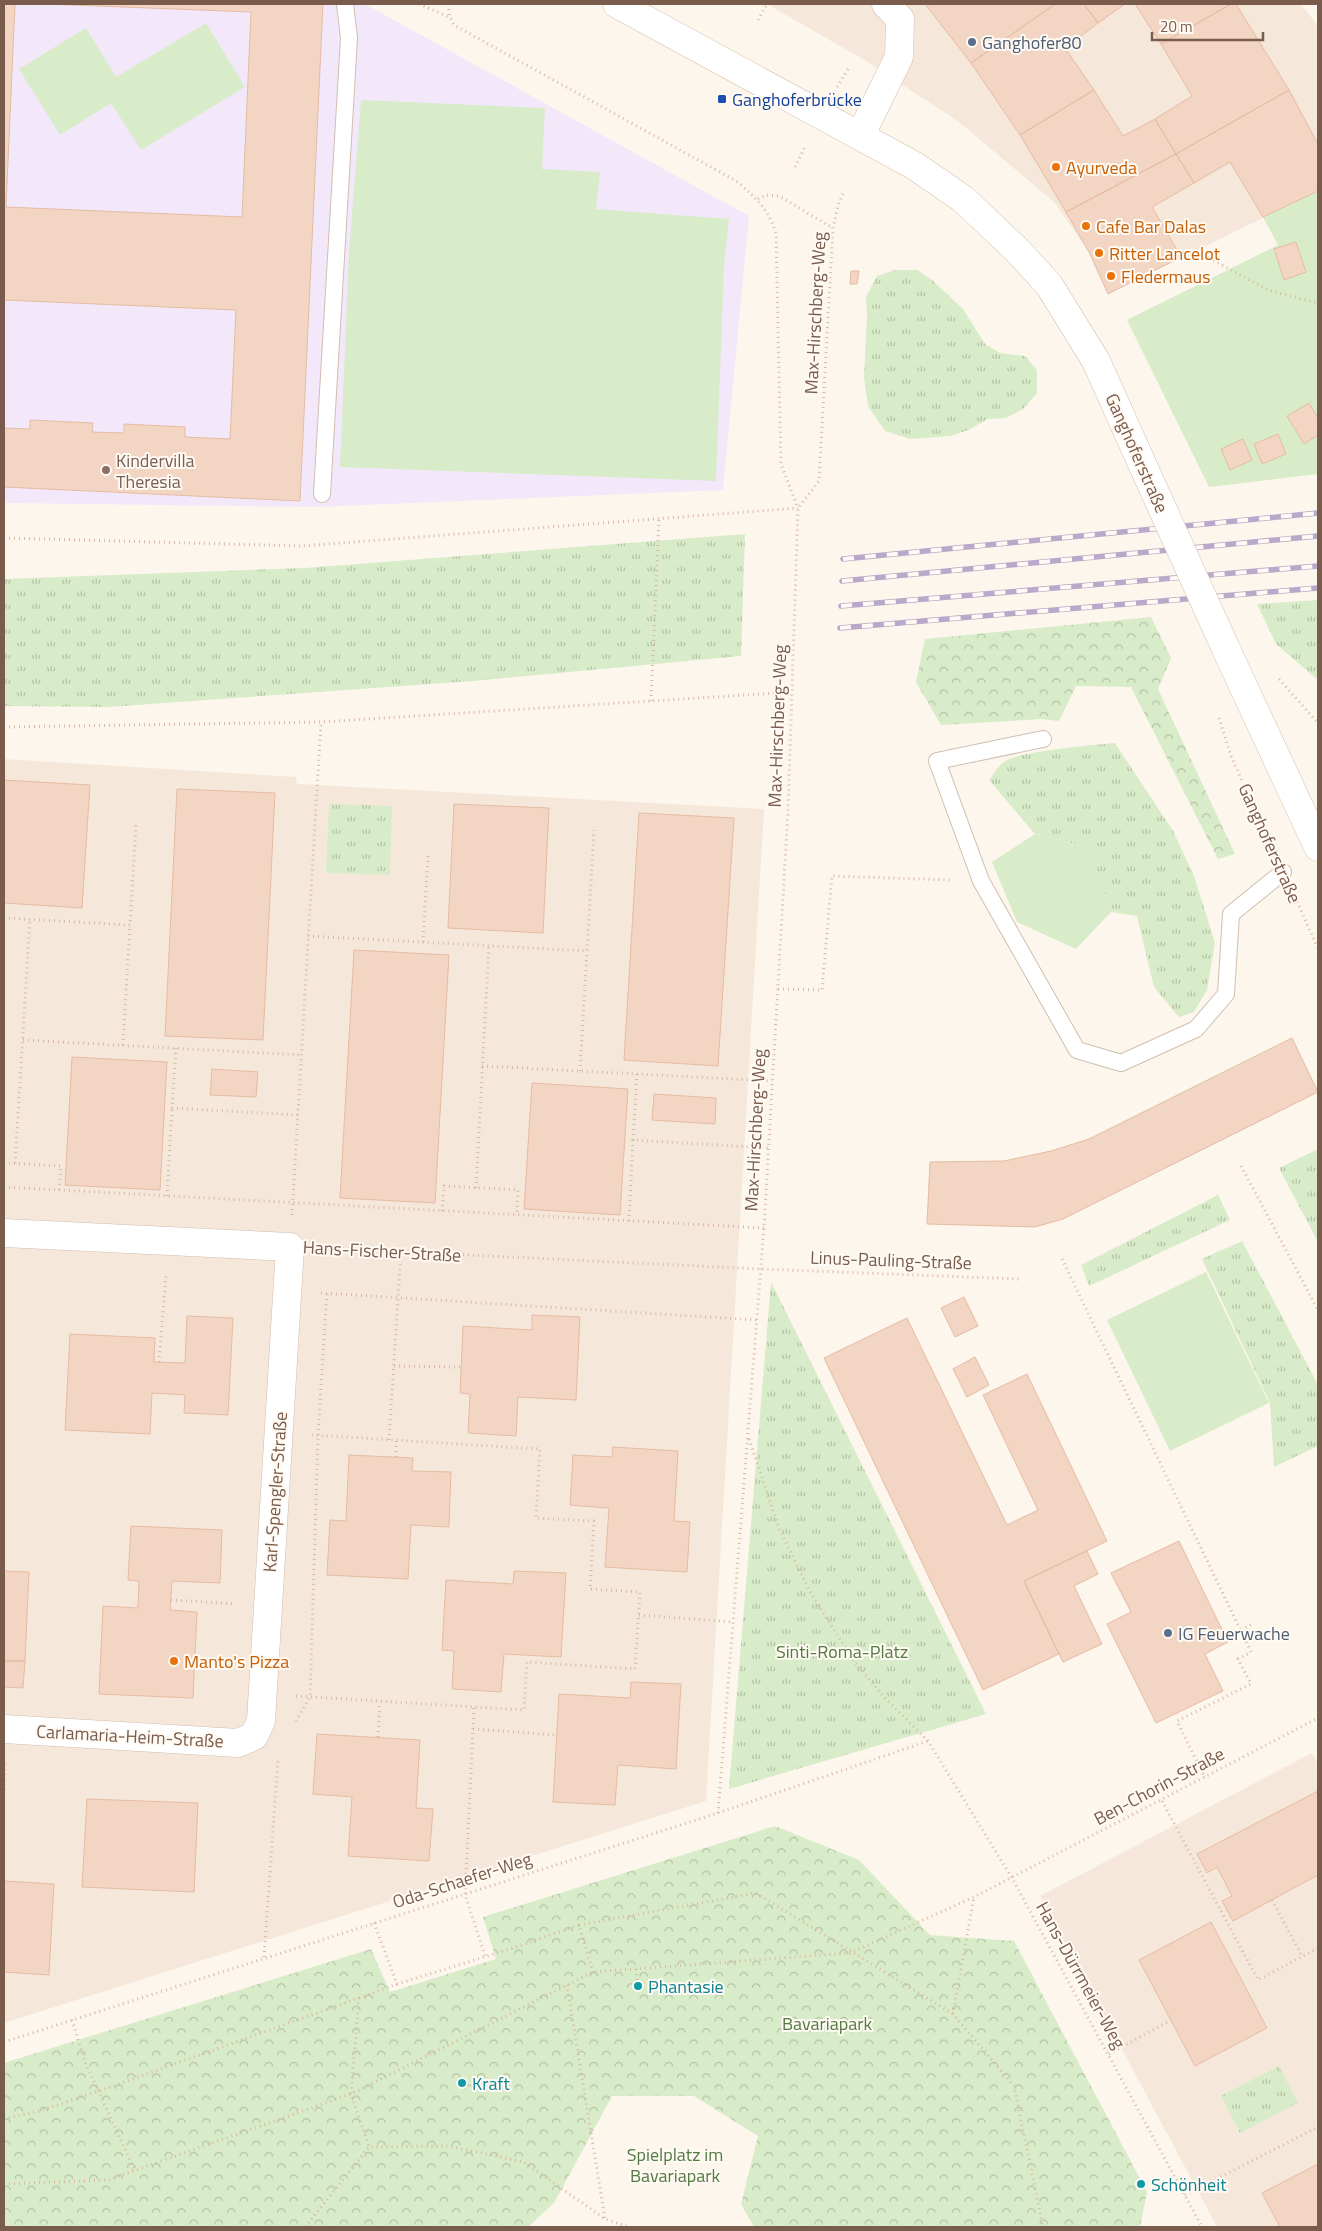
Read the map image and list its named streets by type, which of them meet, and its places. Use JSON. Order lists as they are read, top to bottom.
{
  "streets": {
    "street": [
      "Ganghoferstraße",
      "Hans-Fischer-Straße",
      "Karl-Spengler-Straße",
      "Carlamaria-Heim-Straße"
    ],
    "path": [
      "Max-Hirschberg-Weg",
      "Linus-Pauling-Straße",
      "Ben-Chorin-Straße",
      "Oda-Schaefer-Weg",
      "Hans-Dürrmeier-Weg"
    ]
  },
  "crossings": [
    ["Max-Hirschberg-Weg", "Hans-Fischer-Straße"],
    ["Max-Hirschberg-Weg", "Linus-Pauling-Straße"],
    ["Hans-Fischer-Straße", "Linus-Pauling-Straße"],
    ["Hans-Fischer-Straße", "Karl-Spengler-Straße"],
    ["Karl-Spengler-Straße", "Carlamaria-Heim-Straße"],
    ["Ben-Chorin-Straße", "Hans-Dürrmeier-Weg"],
    ["Oda-Schaefer-Weg", "Hans-Dürrmeier-Weg"]
  ],
  "parks": ["Sinti-Roma-Platz", "Bavariapark", "Spielplatz im Bavariapark"],
  "places": {
    "other": [
      "Ganghofer80",
      "Ayurveda",
      "Cafe Bar Dalas",
      "Ritter Lancelot",
      "Fledermaus",
      "Kindervilla Theresia",
      "IG Feuerwache",
      "Manto's Pizza",
      "Phantasie",
      "Kraft",
      "Schönheit"
    ],
    "transit": ["Ganghoferbrücke"]
  },
  "scale_bar": "20 m"
}
